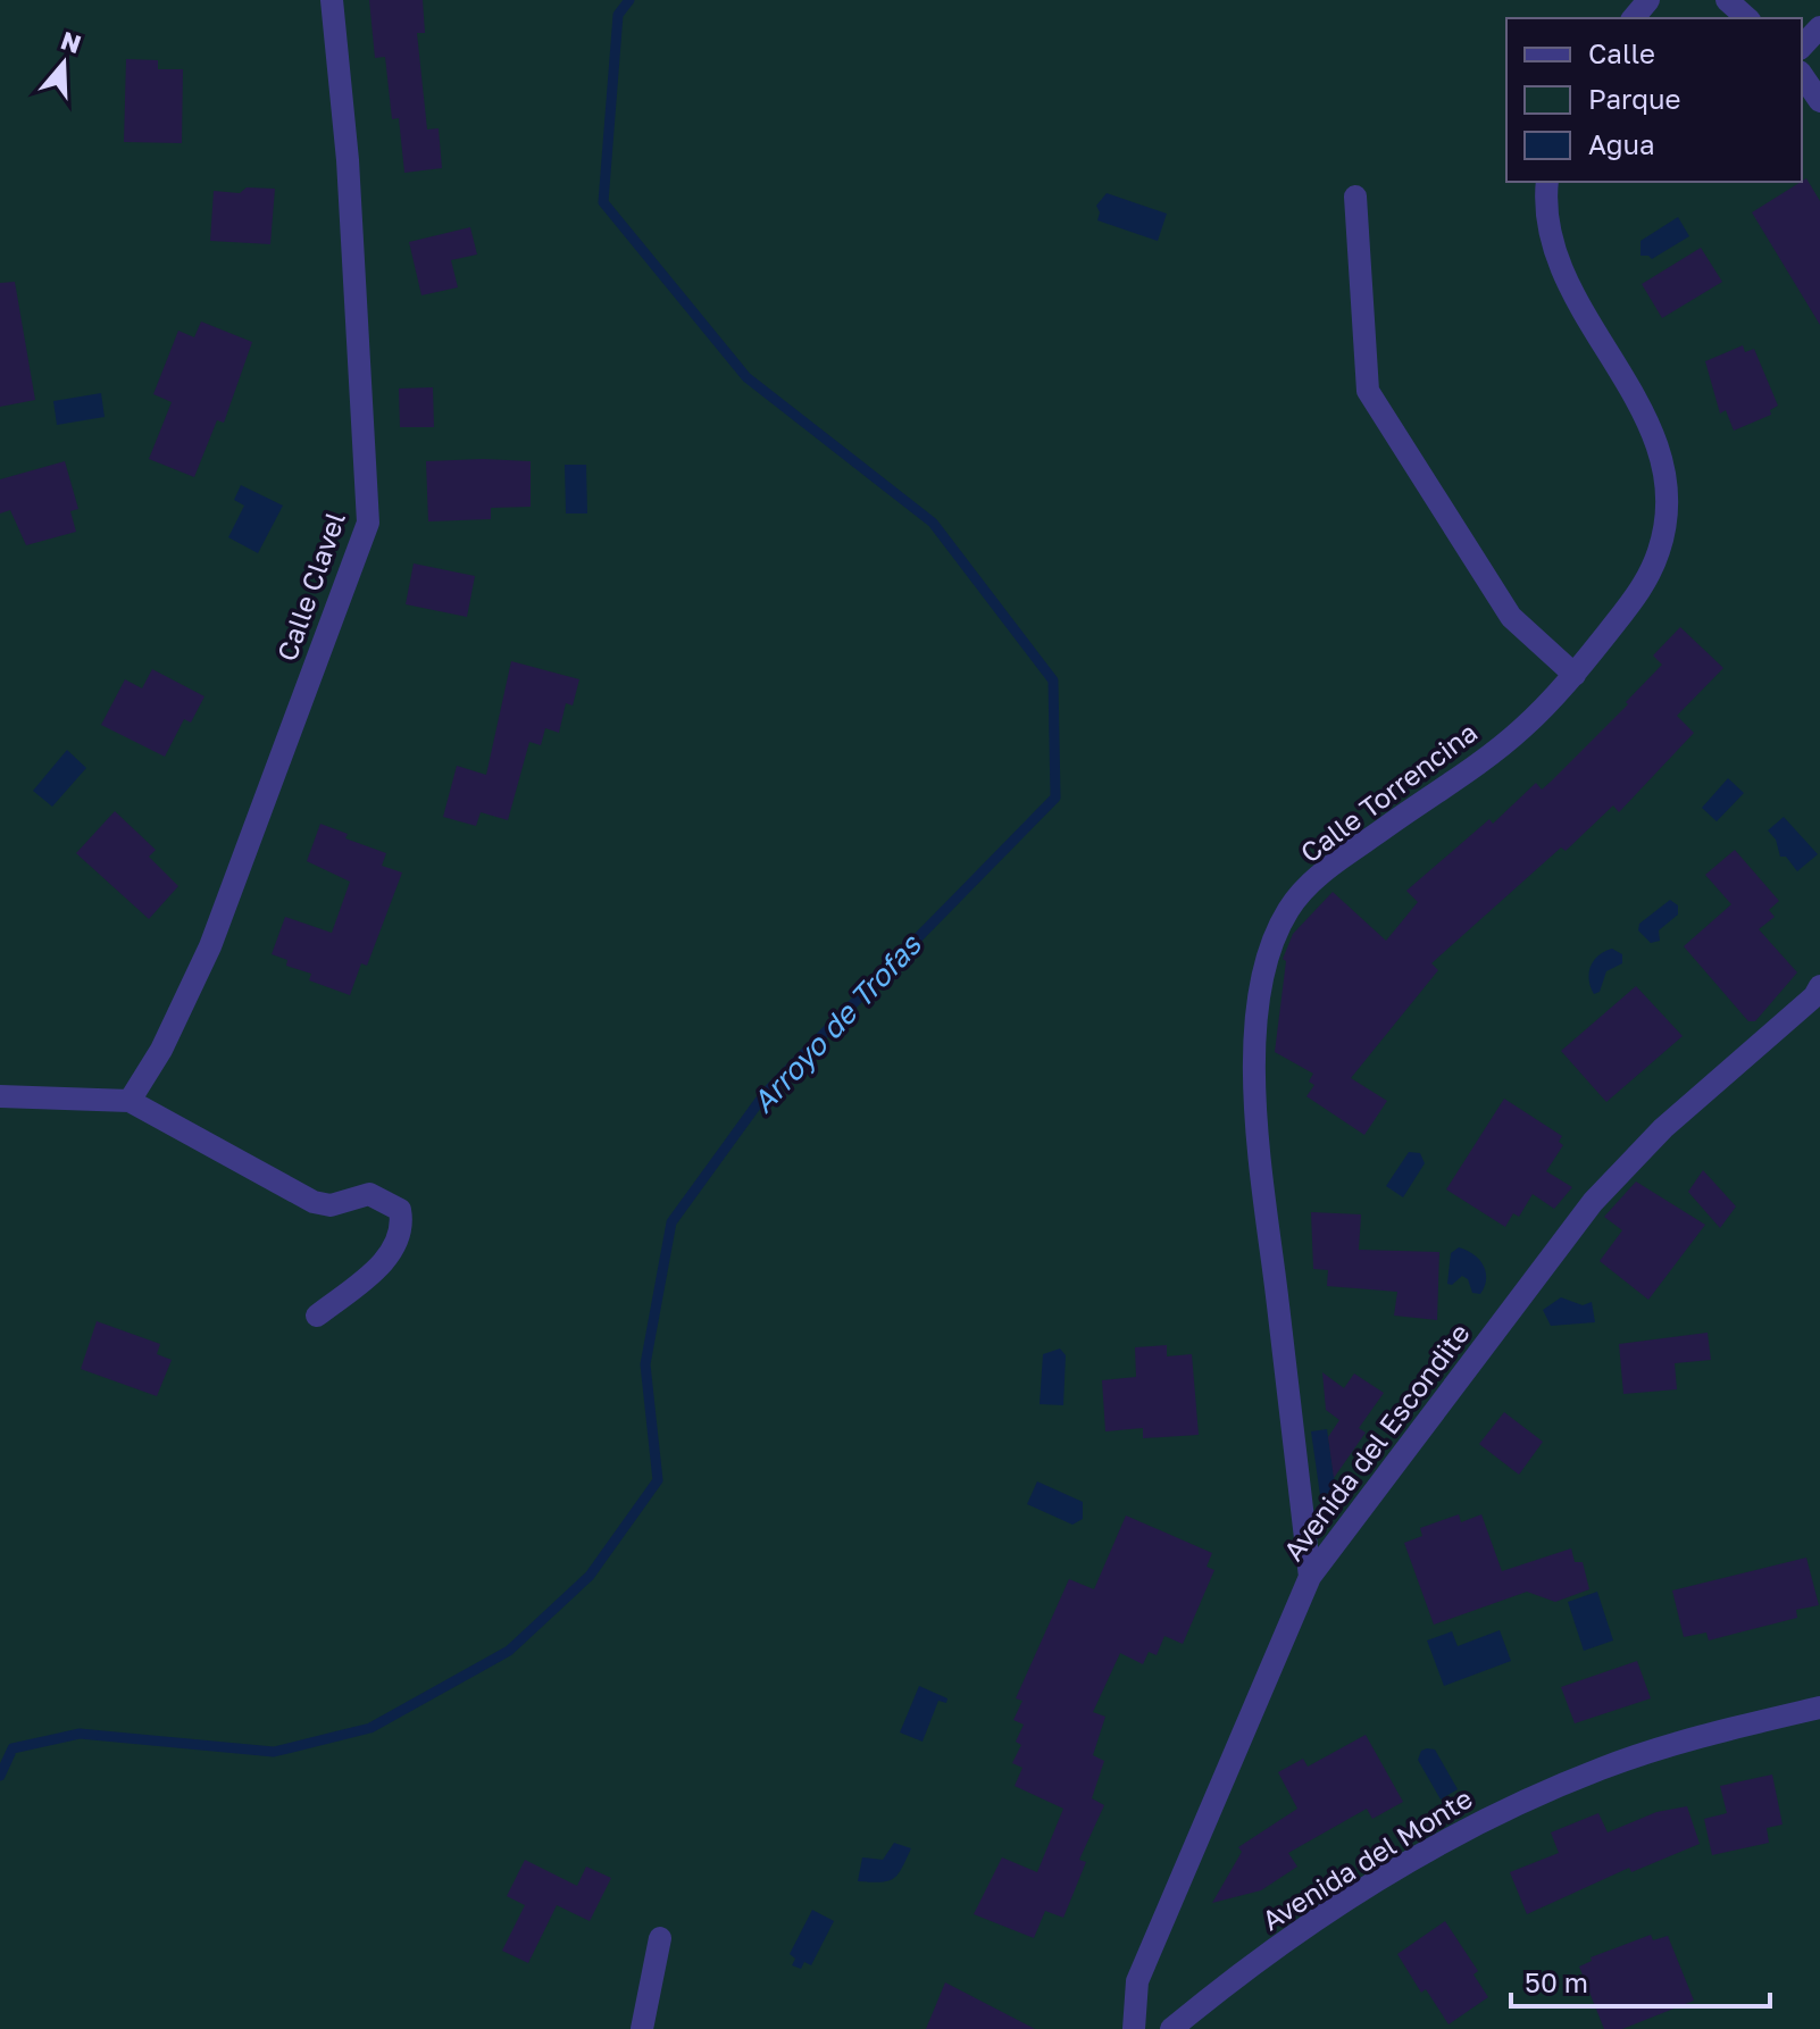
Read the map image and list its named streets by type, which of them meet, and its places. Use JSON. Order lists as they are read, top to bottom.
{
  "streets": {
    "street": [
      "Calle Clavel",
      "Calle Torrencina",
      "Avenida del Escondite",
      "Avenida del Monte"
    ]
  },
  "crossings": [
    ["Calle Torrencina", "Avenida del Escondite"]
  ],
  "water": ["Arroyo de Trofas"],
  "legend": ["Calle", "Parque", "Agua"],
  "scale_bar": "50 m",
  "north": "top"
}
